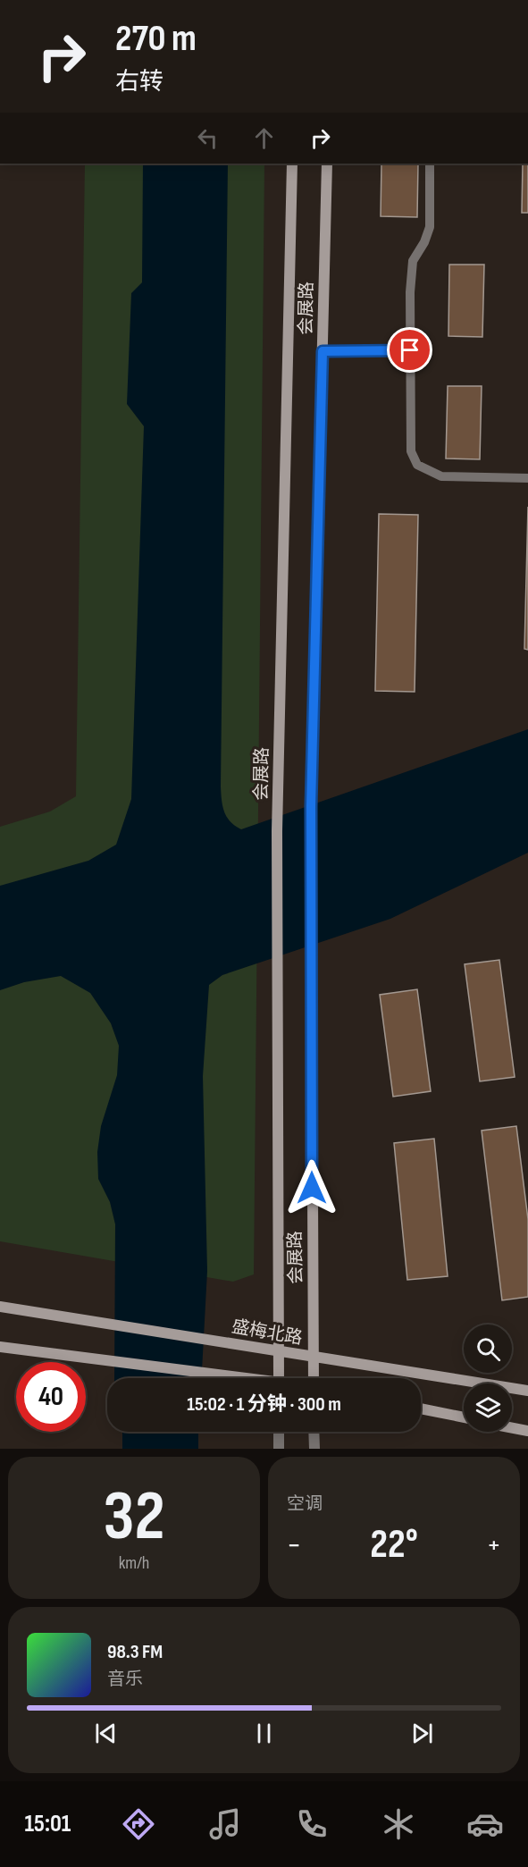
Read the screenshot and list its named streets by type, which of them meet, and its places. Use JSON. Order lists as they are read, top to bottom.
{
  "streets": {
    "street": ["会展路", "盛梅北路"]
  },
  "crossings": [
    ["会展路", "盛梅北路"]
  ],
  "page": {
    "turn": ["270 m", "右转"],
    "limit": "40",
    "trip": "15:02 · 1 分钟 · 300 m",
    "tile": [
      ["32", "km/h"],
      "空调"
    ],
    "heat": ["−", "22°", "+"],
    "song": ["98.3 FM", "音乐"],
    "tabs": "15:01"
  }
}
